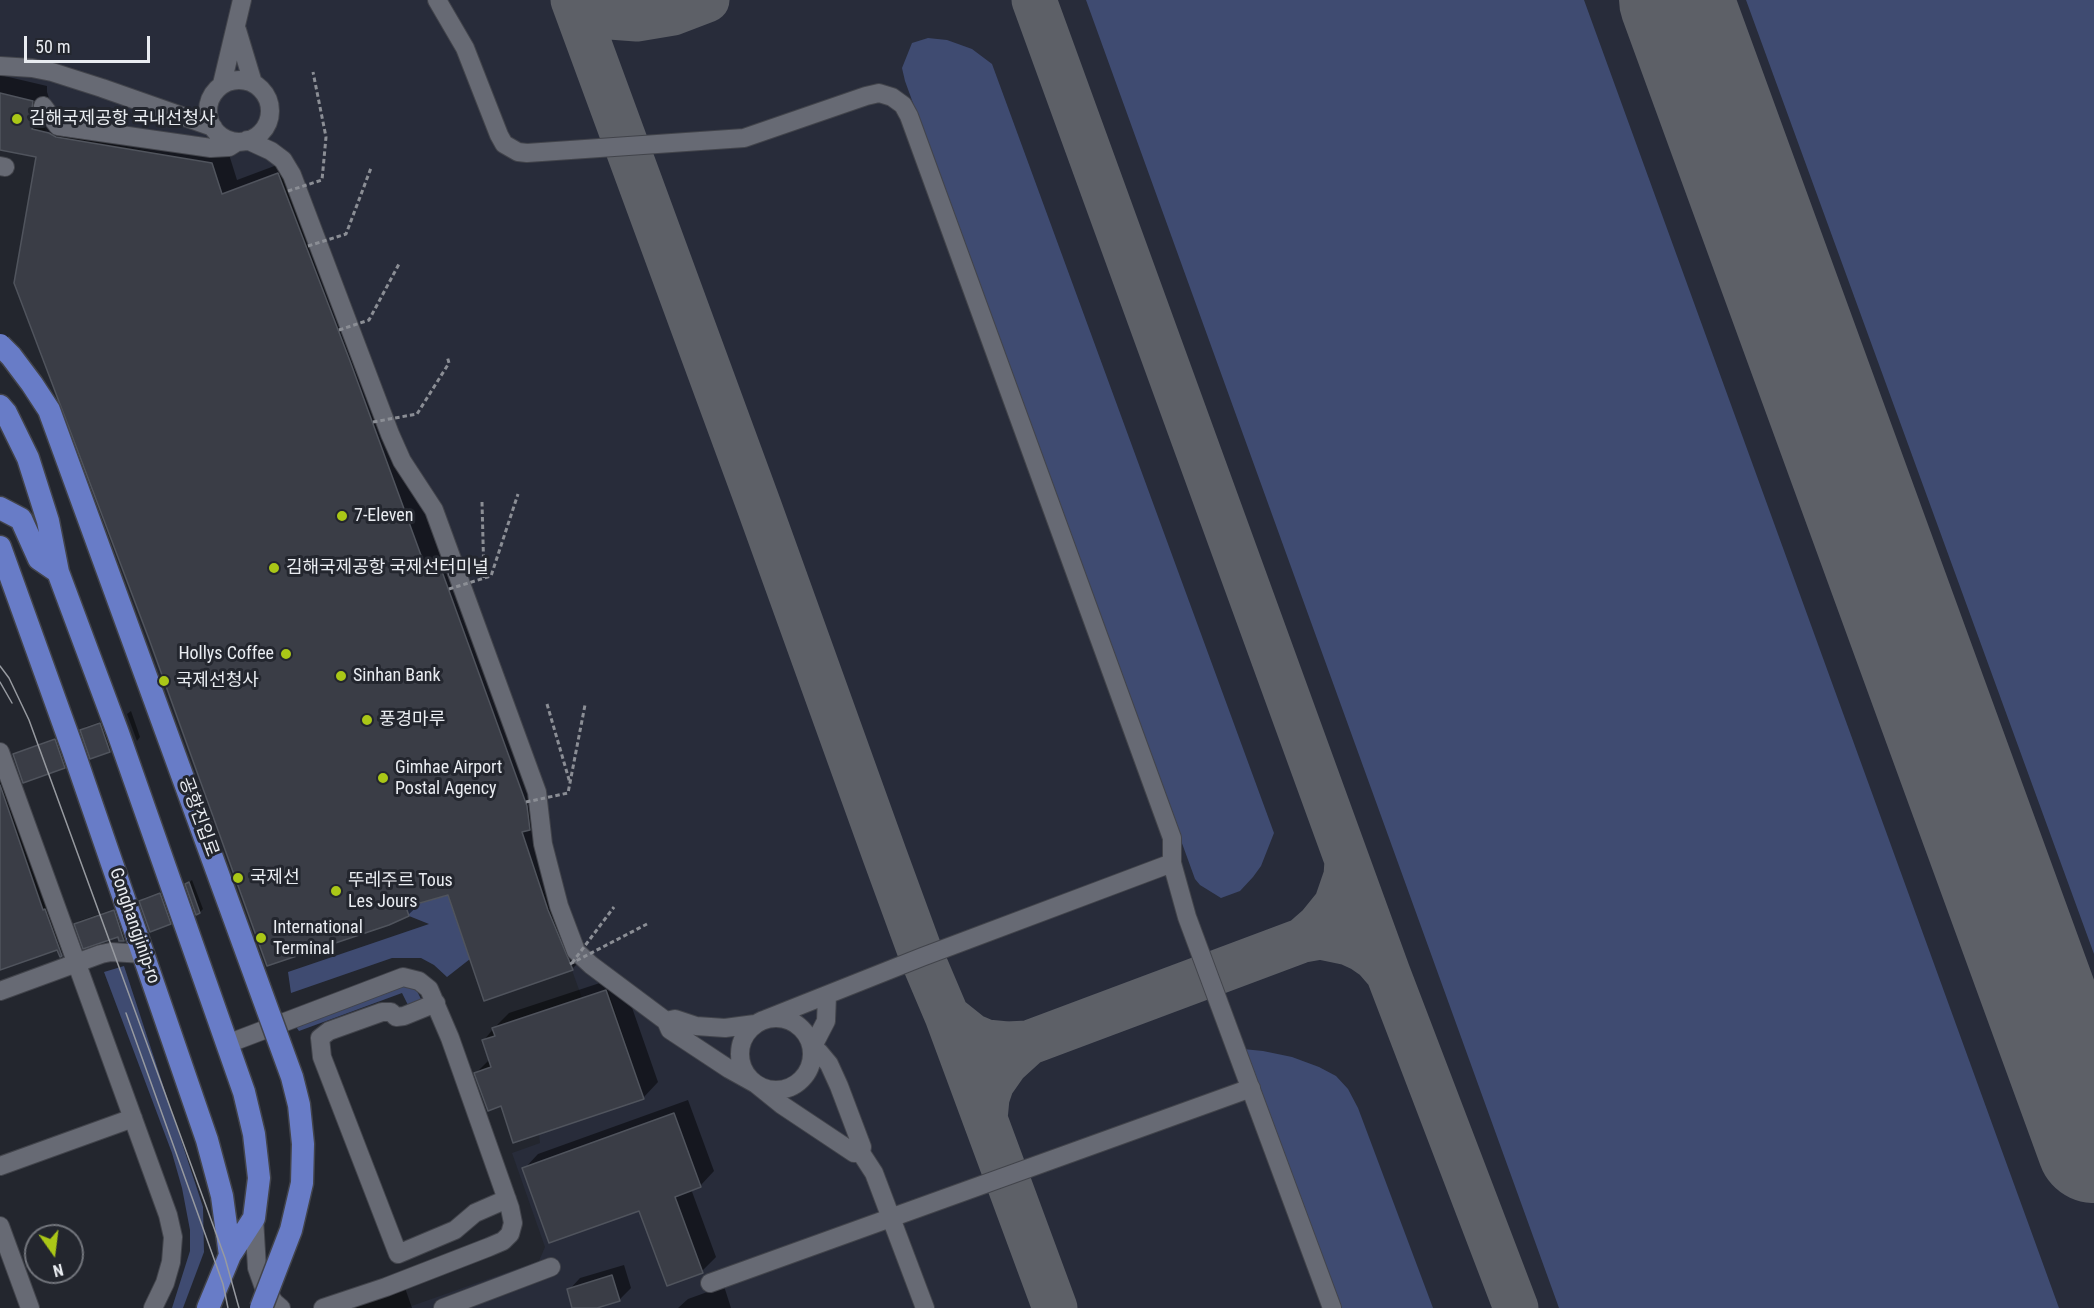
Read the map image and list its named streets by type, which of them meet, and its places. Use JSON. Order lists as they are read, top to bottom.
{
  "streets": {
    "main road": ["공항진입로", "Gonghangjinip-ro"]
  },
  "places": [
    "김해국제공항 국내선청사",
    "7-Eleven",
    "김해국제공항 국제선터미널",
    "Hollys Coffee",
    "Sinhan Bank",
    "국제선청사",
    "풍경마루",
    "Gimhae Airport Postal Agency",
    "국제선",
    "뚜레주르 Tous Les Jours",
    "International Terminal"
  ],
  "scale_bar": "50 m",
  "north": "bottom"
}
